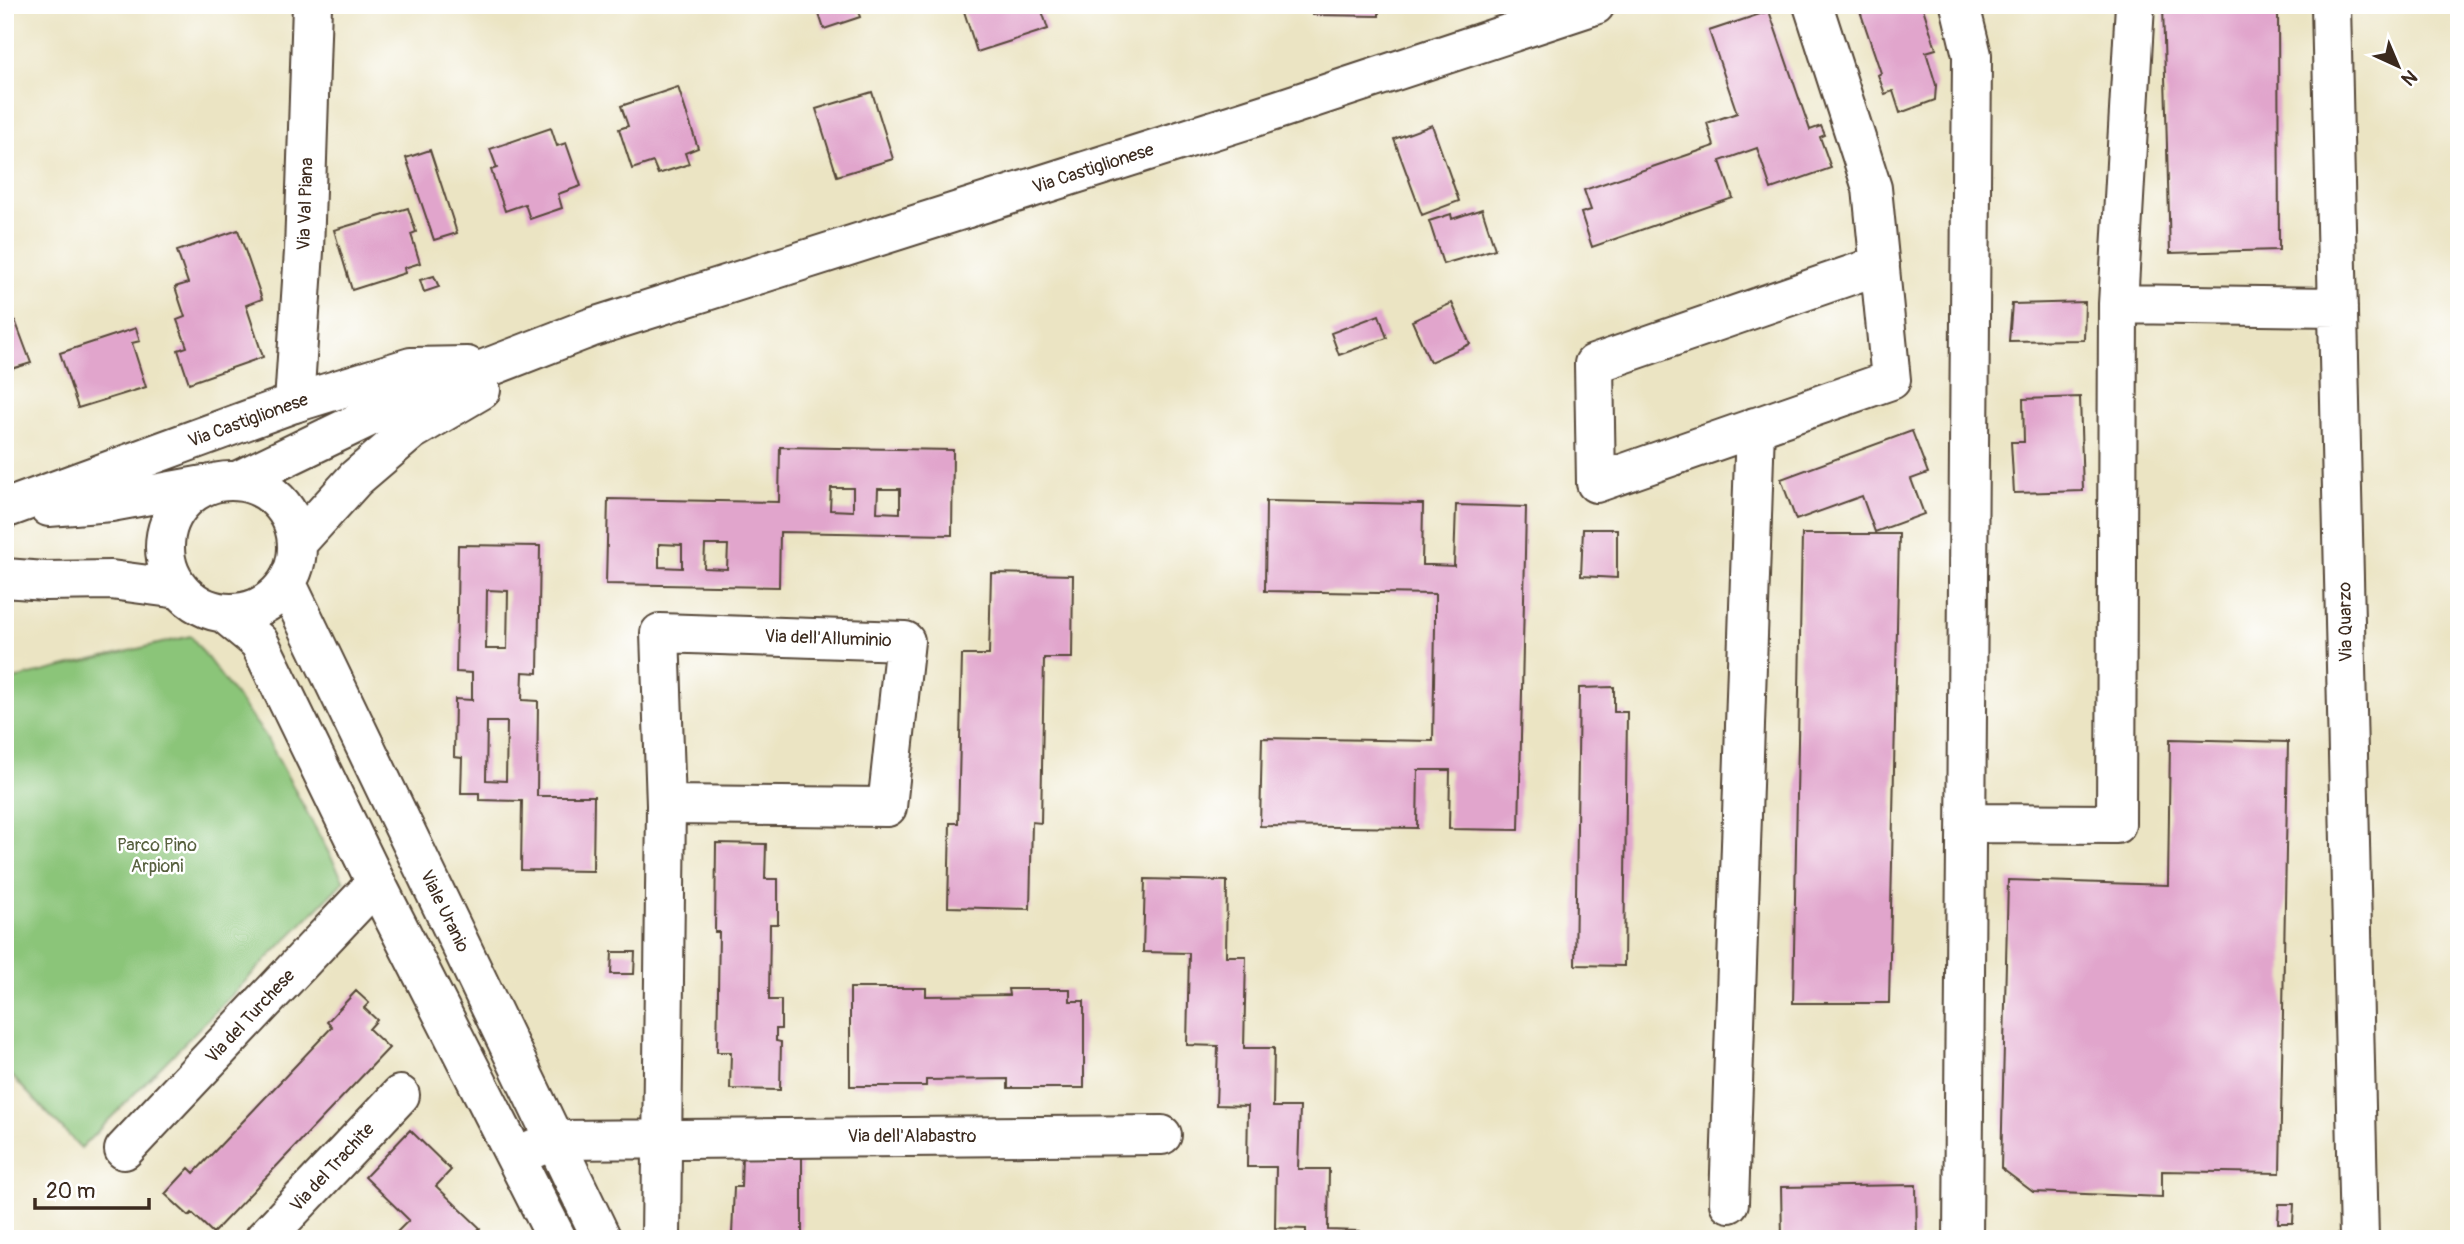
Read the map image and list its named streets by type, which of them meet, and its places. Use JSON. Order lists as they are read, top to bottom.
{
  "streets": {
    "main road": [
      "Via Castiglionese",
      "Via Val Piana",
      "Via Quarzo",
      "Via dell'Alluminio",
      "Viale Uranio",
      "Via del Turchese",
      "Via dell'Alabastro",
      "Via del Trachite"
    ]
  },
  "crossings": [
    ["Via Castiglionese", "Via Val Piana"],
    ["Via Castiglionese", "Viale Uranio"],
    ["Via dell'Alluminio", "Via dell'Alabastro"],
    ["Viale Uranio", "Via dell'Alabastro"]
  ],
  "parks": ["Parco Pino Arpioni"],
  "scale_bar": "20 m",
  "north": "bottom right"
}
